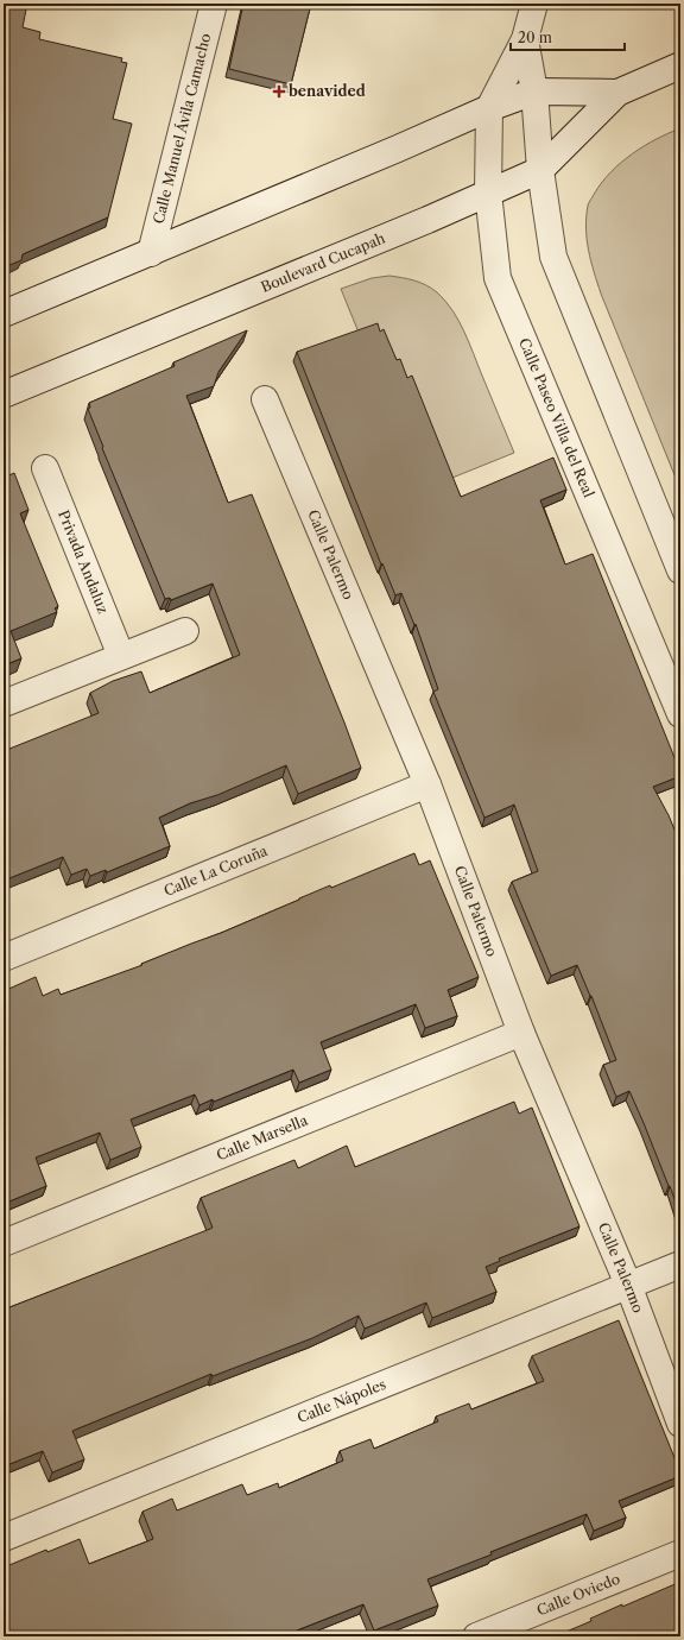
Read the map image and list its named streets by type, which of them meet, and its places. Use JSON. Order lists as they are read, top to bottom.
{
  "streets": {
    "street": [
      "Calle Manuel Ávila Camacho",
      "Boulevard Cucapah",
      "Calle Paseo Villa del Real",
      "Calle Palermo",
      "Privada Andaluz",
      "Calle La Coruña",
      "Calle Marsella",
      "Calle Nápoles",
      "Calle Oviedo"
    ]
  },
  "crossings": [
    ["Calle Manuel Ávila Camacho", "Boulevard Cucapah"],
    ["Boulevard Cucapah", "Calle Paseo Villa del Real"],
    ["Calle Palermo", "Calle La Coruña"],
    ["Calle Palermo", "Calle Marsella"],
    ["Calle Palermo", "Calle Nápoles"]
  ],
  "places": {
    "health": ["benavided"]
  },
  "scale_bar": "20 m"
}
